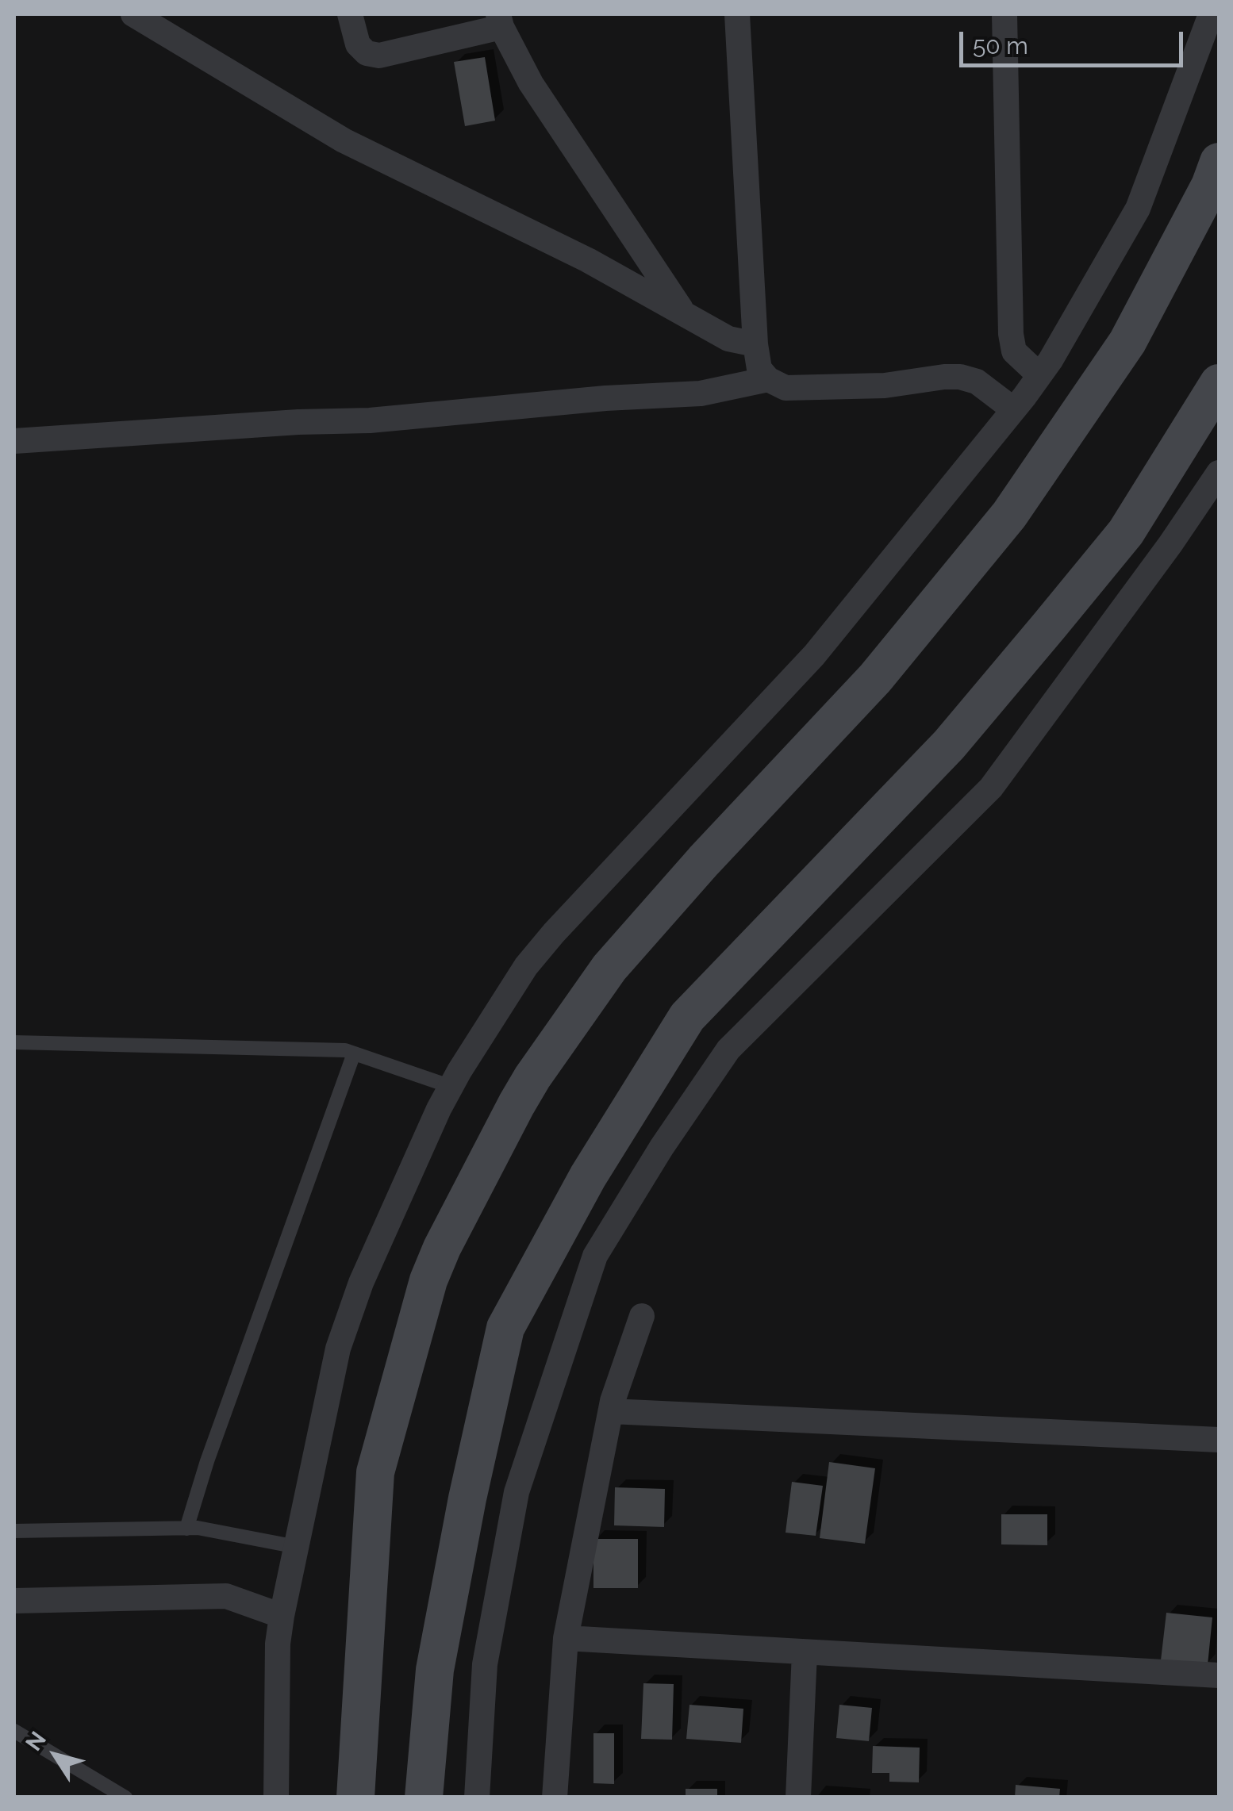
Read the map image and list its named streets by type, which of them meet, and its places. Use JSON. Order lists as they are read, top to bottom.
{
  "scale_bar": "50 m",
  "north": "top left"
}
